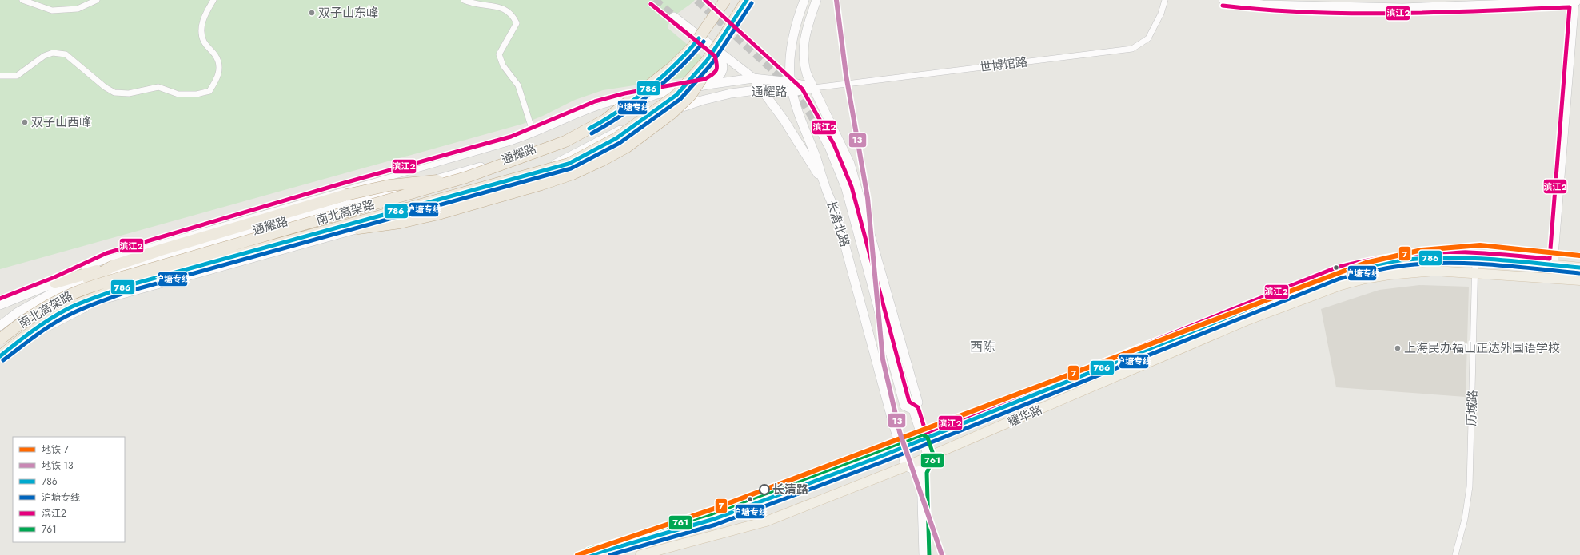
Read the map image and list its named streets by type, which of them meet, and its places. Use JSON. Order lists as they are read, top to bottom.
{
  "streets": {
    "highway": ["南北高架路"],
    "main road": ["耀华路"],
    "street": [
      "世博馆路",
      "通耀路",
      "长清北路",
      "历城路"
    ]
  },
  "crossings": [
    ["世博馆路", "通耀路"],
    ["通耀路", "长清北路"],
    ["长清北路", "耀华路"],
    ["历城路", "耀华路"]
  ],
  "districts": ["西陈"],
  "places": [
    "双子山东峰",
    "双子山西峰",
    "上海民办福山正达外国语学校",
    "长清路"
  ],
  "lines": [
    "metro line 13",
    "transit line 786",
    "transit line 滨江2",
    "transit line 沪塘专线",
    "metro line 7",
    "transit line 761"
  ],
  "legend": [
    "地铁 7",
    "地铁 13",
    "786",
    "沪塘专线",
    "滨江2",
    "761"
  ]
}
